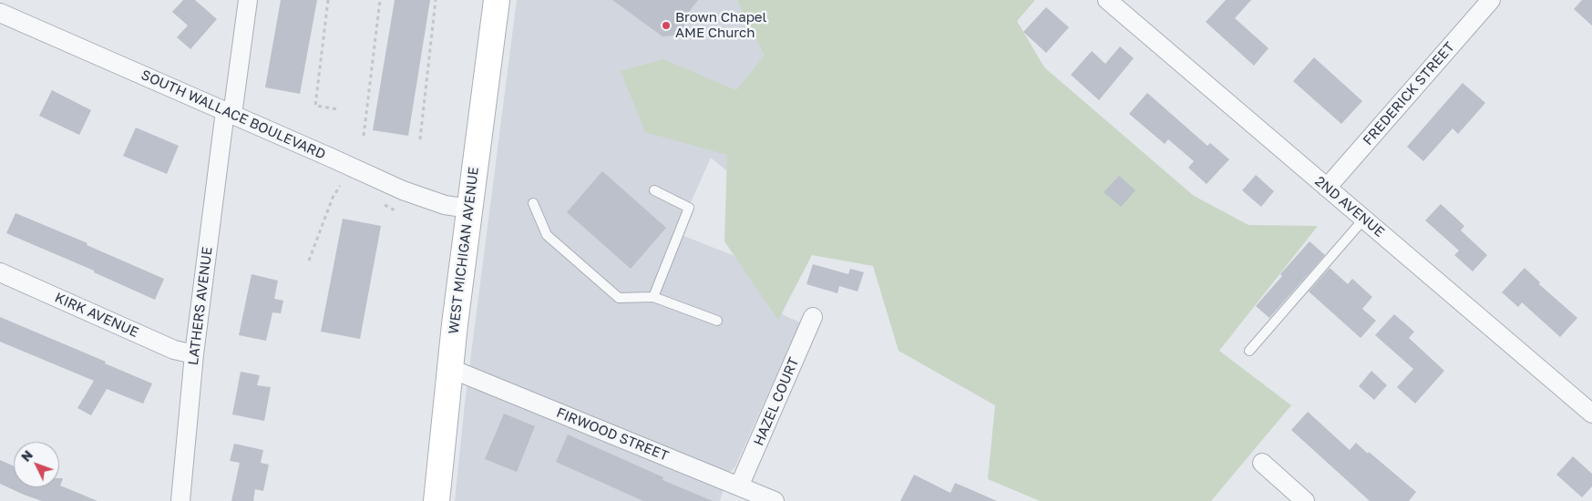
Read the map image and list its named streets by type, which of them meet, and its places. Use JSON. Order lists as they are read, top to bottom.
{
  "streets": {
    "main road": ["WEST MICHIGAN AVENUE"],
    "street": [
      "FREDERICK STREET",
      "SOUTH WALLACE BOULEVARD",
      "2ND AVENUE",
      "LATHERS AVENUE",
      "KIRK AVENUE",
      "HAZEL COURT",
      "FIRWOOD STREET"
    ]
  },
  "crossings": [
    ["FREDERICK STREET", "2ND AVENUE"],
    ["SOUTH WALLACE BOULEVARD", "WEST MICHIGAN AVENUE"],
    ["SOUTH WALLACE BOULEVARD", "LATHERS AVENUE"],
    ["WEST MICHIGAN AVENUE", "FIRWOOD STREET"],
    ["LATHERS AVENUE", "KIRK AVENUE"],
    ["HAZEL COURT", "FIRWOOD STREET"]
  ],
  "places": ["Brown Chapel AME Church"],
  "north": "top left"
}
